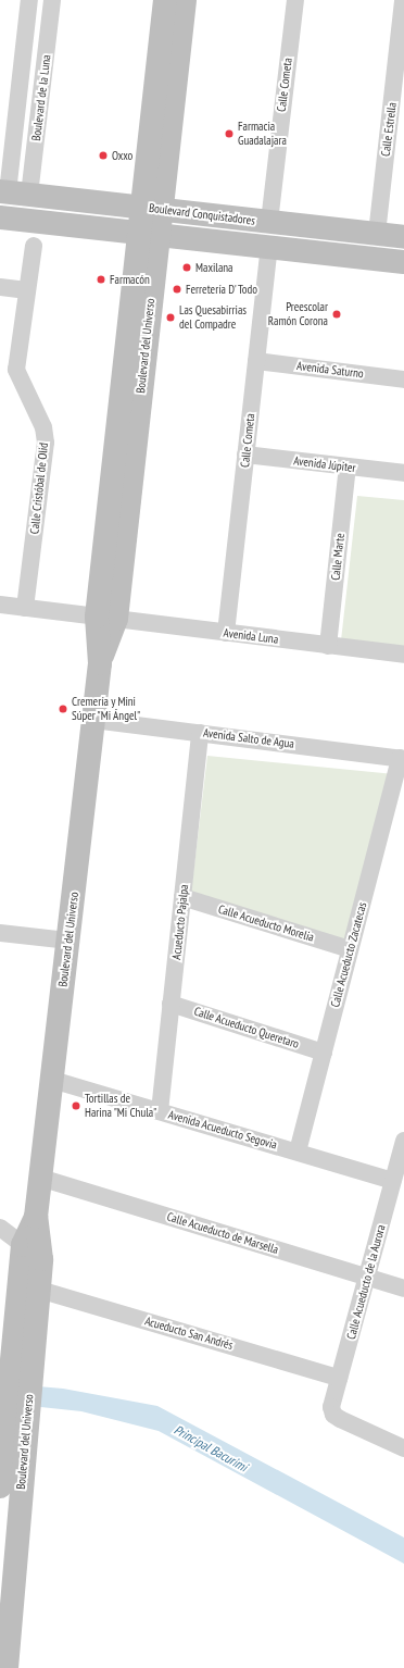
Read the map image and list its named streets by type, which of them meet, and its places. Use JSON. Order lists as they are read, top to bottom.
{
  "streets": {
    "street": [
      "Calle Cometa",
      "Boulevard de la Luna",
      "Calle Estrella",
      "Boulevard Conquistadores",
      "Boulevard del Universo",
      "Avenida Saturno",
      "Avenida Júpiter",
      "Calle Cristóbal de Olid",
      "Calle Marte",
      "Avenida Luna",
      "Avenida Salto de Agua",
      "Acueducto Pajalpa",
      "Calle Acueducto Morelia",
      "Calle Acueducto Zacatecas",
      "Calle Acueducto Queretaro",
      "Avenida Acueducto Segovia",
      "Calle Acueducto de Marsella",
      "Calle Acueducto de la Aurora",
      "Acueducto San Andrés"
    ]
  },
  "crossings": [
    ["Calle Cometa", "Boulevard Conquistadores"],
    ["Calle Cometa", "Avenida Saturno"],
    ["Calle Cometa", "Avenida Júpiter"],
    ["Calle Cometa", "Avenida Luna"],
    ["Boulevard de la Luna", "Boulevard Conquistadores"],
    ["Calle Estrella", "Boulevard Conquistadores"],
    ["Boulevard Conquistadores", "Boulevard del Universo"],
    ["Boulevard del Universo", "Avenida Luna"],
    ["Boulevard del Universo", "Avenida Salto de Agua"],
    ["Boulevard del Universo", "Avenida Acueducto Segovia"],
    ["Boulevard del Universo", "Calle Acueducto de Marsella"],
    ["Boulevard del Universo", "Acueducto San Andrés"],
    ["Avenida Júpiter", "Calle Marte"],
    ["Calle Cristóbal de Olid", "Avenida Luna"],
    ["Calle Marte", "Avenida Luna"],
    ["Avenida Salto de Agua", "Acueducto Pajalpa"],
    ["Avenida Salto de Agua", "Calle Acueducto Zacatecas"],
    ["Acueducto Pajalpa", "Calle Acueducto Morelia"],
    ["Acueducto Pajalpa", "Calle Acueducto Queretaro"],
    ["Acueducto Pajalpa", "Avenida Acueducto Segovia"],
    ["Calle Acueducto Morelia", "Calle Acueducto Zacatecas"],
    ["Calle Acueducto Zacatecas", "Calle Acueducto Queretaro"],
    ["Calle Acueducto Zacatecas", "Avenida Acueducto Segovia"],
    ["Avenida Acueducto Segovia", "Calle Acueducto de la Aurora"],
    ["Calle Acueducto de Marsella", "Calle Acueducto de la Aurora"],
    ["Calle Acueducto de la Aurora", "Acueducto San Andrés"]
  ],
  "water": ["Principal Bacurimi"],
  "places": [
    "Farmacia Guadalajara",
    "Oxxo",
    "Maxilana",
    "Farmacón",
    "Ferretería D' Todo",
    "Preescolar Ramón Corona",
    "Las Quesabirrias del Compadre",
    "Cremería y Mini Súper \"Mi Ángel\"",
    "Tortillas de Harina \"Mi Chula\""
  ]
}
